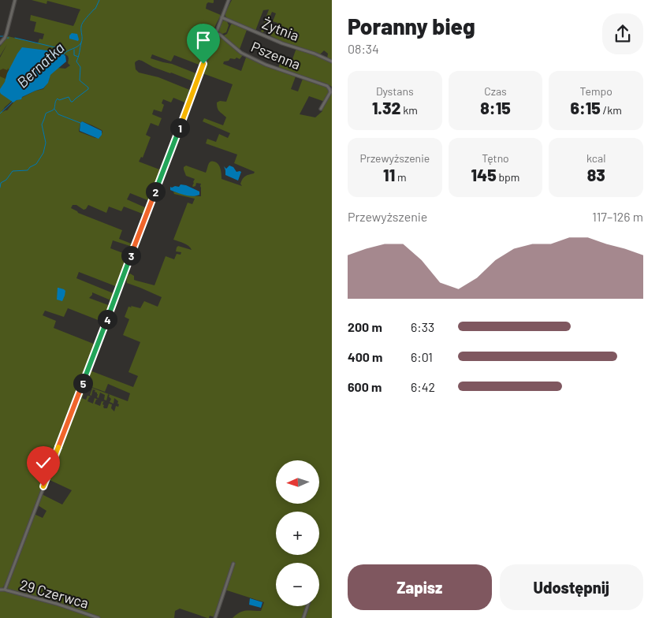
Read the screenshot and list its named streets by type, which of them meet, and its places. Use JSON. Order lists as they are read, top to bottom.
{
  "streets": {
    "street": ["Żytnia", "Pszenna", "29 Czerwca"]
  },
  "water": ["Bernatka"],
  "north": "left",
  "page": {
    "heading": ["Poranny bieg", "08:34"],
    "stats": [
      ["Dystans", "1.32 km"],
      ["Czas", "8:15"],
      ["Tempo", "6:15 /km"],
      ["Przewyższenie", "11 m"],
      ["Tętno", "145 bpm"],
      ["kcal", "83"]
    ],
    "pins": [
      "1",
      "2",
      "3",
      "4",
      "5"
    ],
    "chart": ["Przewyższenie", "117–126 m"],
    "list": [
      {
        "name": "200 m",
        "note": "6:33"
      },
      {
        "name": "400 m",
        "note": "6:01"
      },
      {
        "name": "600 m",
        "note": "6:42"
      }
    ],
    "map_buttons": ["+", "−"],
    "buttons": ["Zapisz", "Udostępnij"]
  }
}
